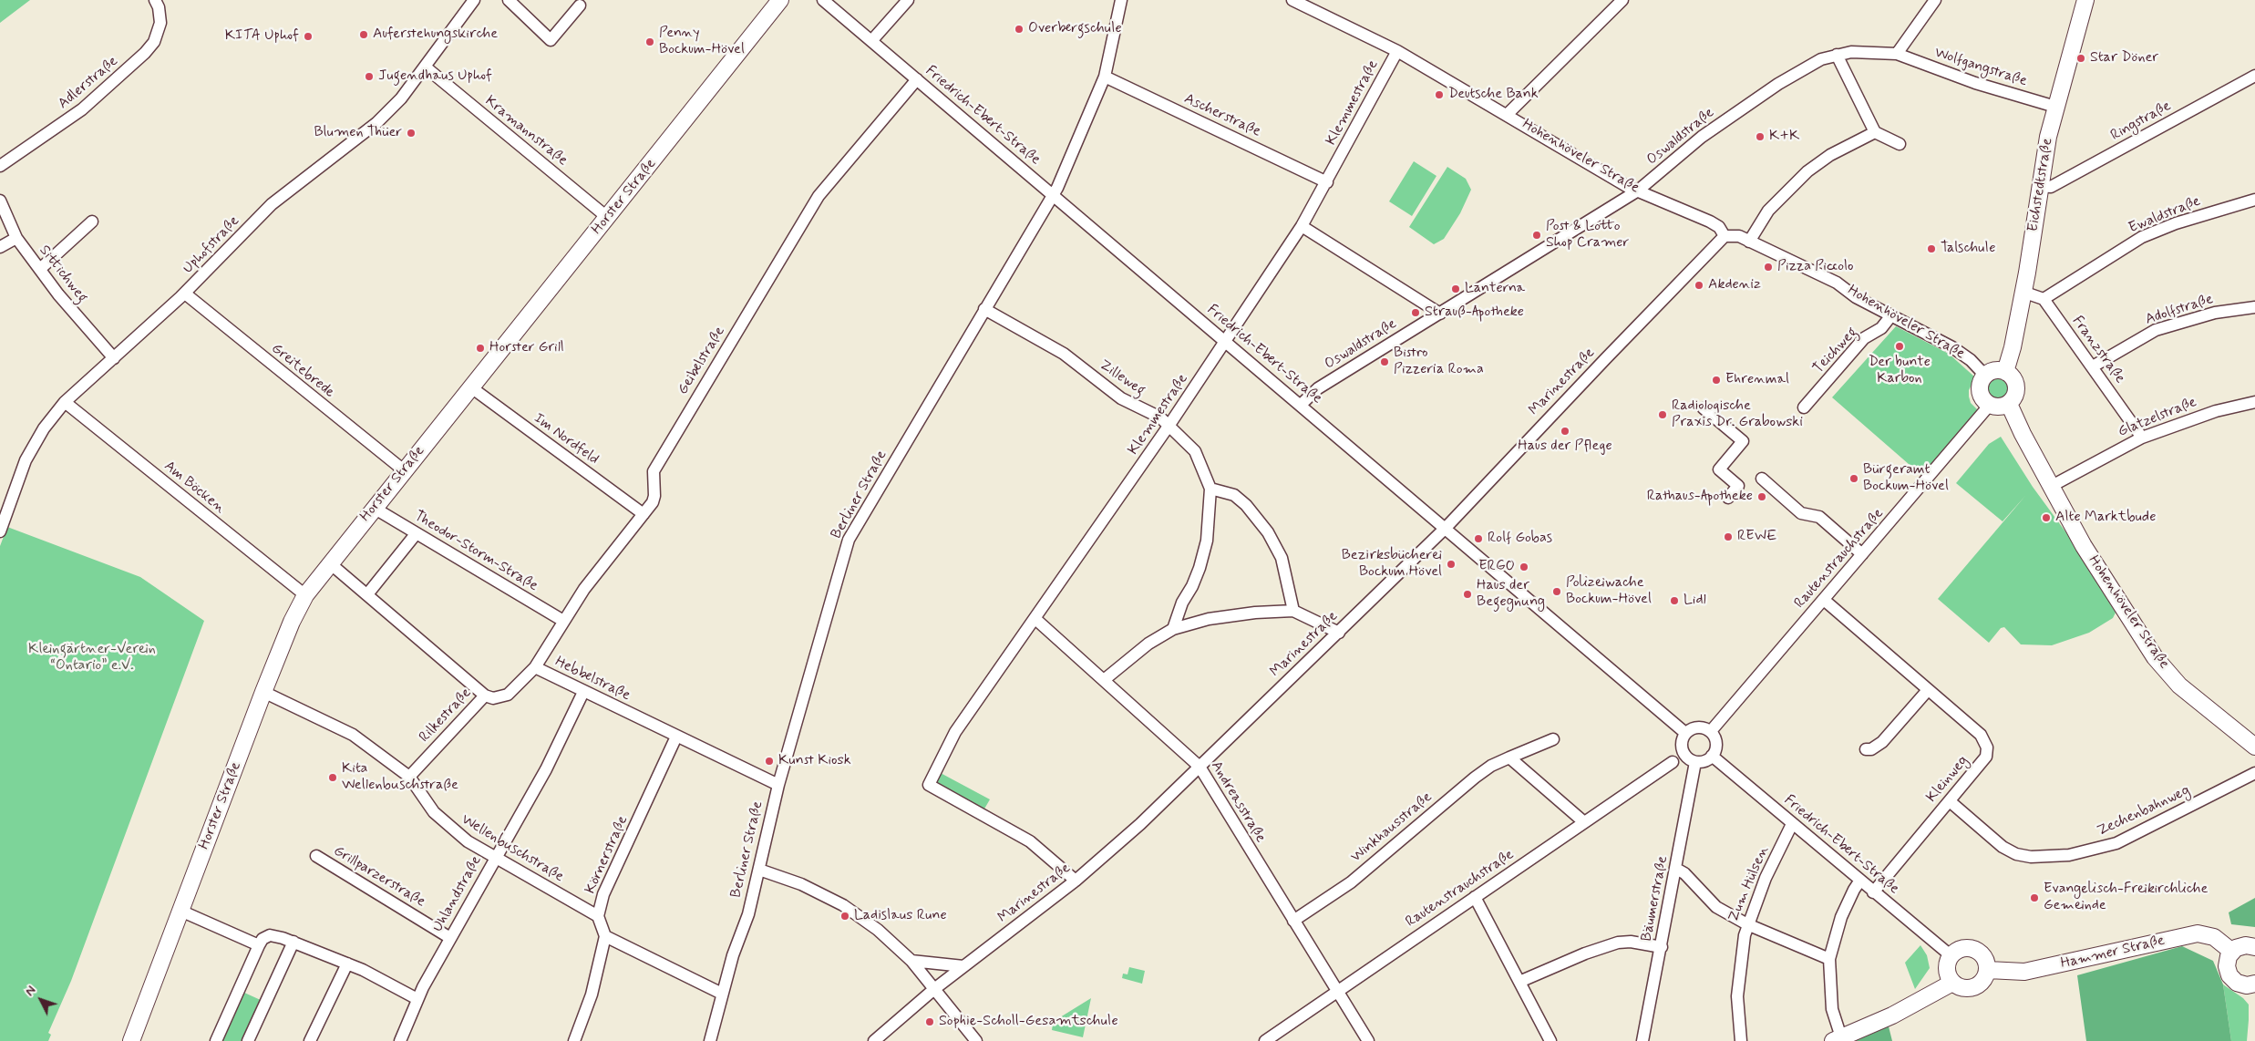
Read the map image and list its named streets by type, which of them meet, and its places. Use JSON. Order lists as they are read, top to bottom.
{
  "streets": {
    "street": [
      "Wolfgangstraße",
      "Adlerstraße",
      "Klemmestraße",
      "Friedrich-Ebert-Straße",
      "Ascherstraße",
      "Ringstraße",
      "Kramannstraße",
      "Oswaldstraße",
      "Hohenhöveler Straße",
      "Eichstedtstraße",
      "Horster Straße",
      "Ewaldstraße",
      "Uphofstraße",
      "Sittichweg",
      "Adolfstraße",
      "Franzstraße",
      "Teichweg",
      "Geibelstraße",
      "Greitebrede",
      "Zilleweg",
      "Marinestraße",
      "Glatzelstraße",
      "Im Nordfeld",
      "Am Böcken",
      "Berliner Straße",
      "Theodor-Storm-Straße",
      "Rautenstrauchstraße",
      "Hebbelstraße",
      "Rilkestraße",
      "Kleinweg",
      "Andreasstraße",
      "Zechenbahnweg",
      "Winkhausstraße",
      "Wellenbuschstraße",
      "Körnerstraße",
      "Grillparzerstraße",
      "Zum Hülsen",
      "Uhlandstraße",
      "Bäumerstraße",
      "Hammer Straße"
    ]
  },
  "crossings": [
    ["Wolfgangstraße", "Oswaldstraße"],
    ["Wolfgangstraße", "Eichstedtstraße"],
    ["Klemmestraße", "Friedrich-Ebert-Straße"],
    ["Klemmestraße", "Ascherstraße"],
    ["Klemmestraße", "Hohenhöveler Straße"],
    ["Klemmestraße", "Zilleweg"],
    ["Klemmestraße", "Marinestraße"],
    ["Klemmestraße", "Andreasstraße"],
    ["Friedrich-Ebert-Straße", "Oswaldstraße"],
    ["Friedrich-Ebert-Straße", "Geibelstraße"],
    ["Friedrich-Ebert-Straße", "Marinestraße"],
    ["Friedrich-Ebert-Straße", "Berliner Straße"],
    ["Friedrich-Ebert-Straße", "Rautenstrauchstraße"],
    ["Friedrich-Ebert-Straße", "Kleinweg"],
    ["Friedrich-Ebert-Straße", "Zum Hülsen"],
    ["Friedrich-Ebert-Straße", "Bäumerstraße"],
    ["Friedrich-Ebert-Straße", "Hammer Straße"],
    ["Ascherstraße", "Berliner Straße"],
    ["Ringstraße", "Eichstedtstraße"],
    ["Kramannstraße", "Horster Straße"],
    ["Kramannstraße", "Uphofstraße"],
    ["Oswaldstraße", "Hohenhöveler Straße"],
    ["Hohenhöveler Straße", "Eichstedtstraße"],
    ["Hohenhöveler Straße", "Teichweg"],
    ["Hohenhöveler Straße", "Marinestraße"],
    ["Hohenhöveler Straße", "Glatzelstraße"],
    ["Hohenhöveler Straße", "Rautenstrauchstraße"],
    ["Eichstedtstraße", "Rautenstrauchstraße"],
    ["Horster Straße", "Greitebrede"],
    ["Horster Straße", "Im Nordfeld"],
    ["Horster Straße", "Am Böcken"],
    ["Horster Straße", "Theodor-Storm-Straße"],
    ["Horster Straße", "Wellenbuschstraße"],
    ["Ewaldstraße", "Franzstraße"],
    ["Uphofstraße", "Sittichweg"],
    ["Uphofstraße", "Greitebrede"],
    ["Uphofstraße", "Am Böcken"],
    ["Adolfstraße", "Franzstraße"],
    ["Franzstraße", "Glatzelstraße"],
    ["Geibelstraße", "Im Nordfeld"],
    ["Geibelstraße", "Theodor-Storm-Straße"],
    ["Geibelstraße", "Hebbelstraße"],
    ["Zilleweg", "Berliner Straße"],
    ["Marinestraße", "Andreasstraße"],
    ["Berliner Straße", "Hebbelstraße"],
    ["Rautenstrauchstraße", "Kleinweg"],
    ["Rautenstrauchstraße", "Andreasstraße"],
    ["Rautenstrauchstraße", "Bäumerstraße"],
    ["Hebbelstraße", "Rilkestraße"],
    ["Hebbelstraße", "Körnerstraße"],
    ["Hebbelstraße", "Uhlandstraße"],
    ["Rilkestraße", "Wellenbuschstraße"],
    ["Kleinweg", "Zechenbahnweg"],
    ["Andreasstraße", "Winkhausstraße"],
    ["Wellenbuschstraße", "Körnerstraße"],
    ["Wellenbuschstraße", "Uhlandstraße"],
    ["Grillparzerstraße", "Uhlandstraße"]
  ],
  "parks": ["Kleingärtner-Verein “Ontario” e.V."],
  "places": [
    "Overbergschule",
    "Auferstehungskirche",
    "KITA Uphof",
    "Penny Bockum-Hövel",
    "Star Döner",
    "Jugendhaus Uphof",
    "Deutsche Bank",
    "Blumen Thüer",
    "K+K",
    "Post & Lotto Shop Cramer",
    "Talschule",
    "Pizza Piccolo",
    "Akdeniz",
    "Lanterna",
    "Strauß-Apotheke",
    "Der bunte Karbon",
    "Horster Grill",
    "Bistro Pizzeria Roma",
    "Ehrenmal",
    "Radiologische Praxis Dr. Grabowski",
    "Haus der Pflege",
    "Bürgeramt Bockum-Hövel",
    "Rathaus-Apotheke",
    "Alte Marktbude",
    "REWE",
    "Rolf Gobas",
    "Bezirksbücherei Bockum Hövel",
    "ERGO",
    "Polizeiwache Bockum-Hövel",
    "Haus der Begegnung",
    "Lidl",
    "Kunst Kiosk",
    "Kita Wellenbuschstraße",
    "Evangelisch-Freikirchliche Gemeinde",
    "Ladislaus Rune",
    "Sophie-Scholl-Gesamtschule"
  ],
  "north": "top left"
}
